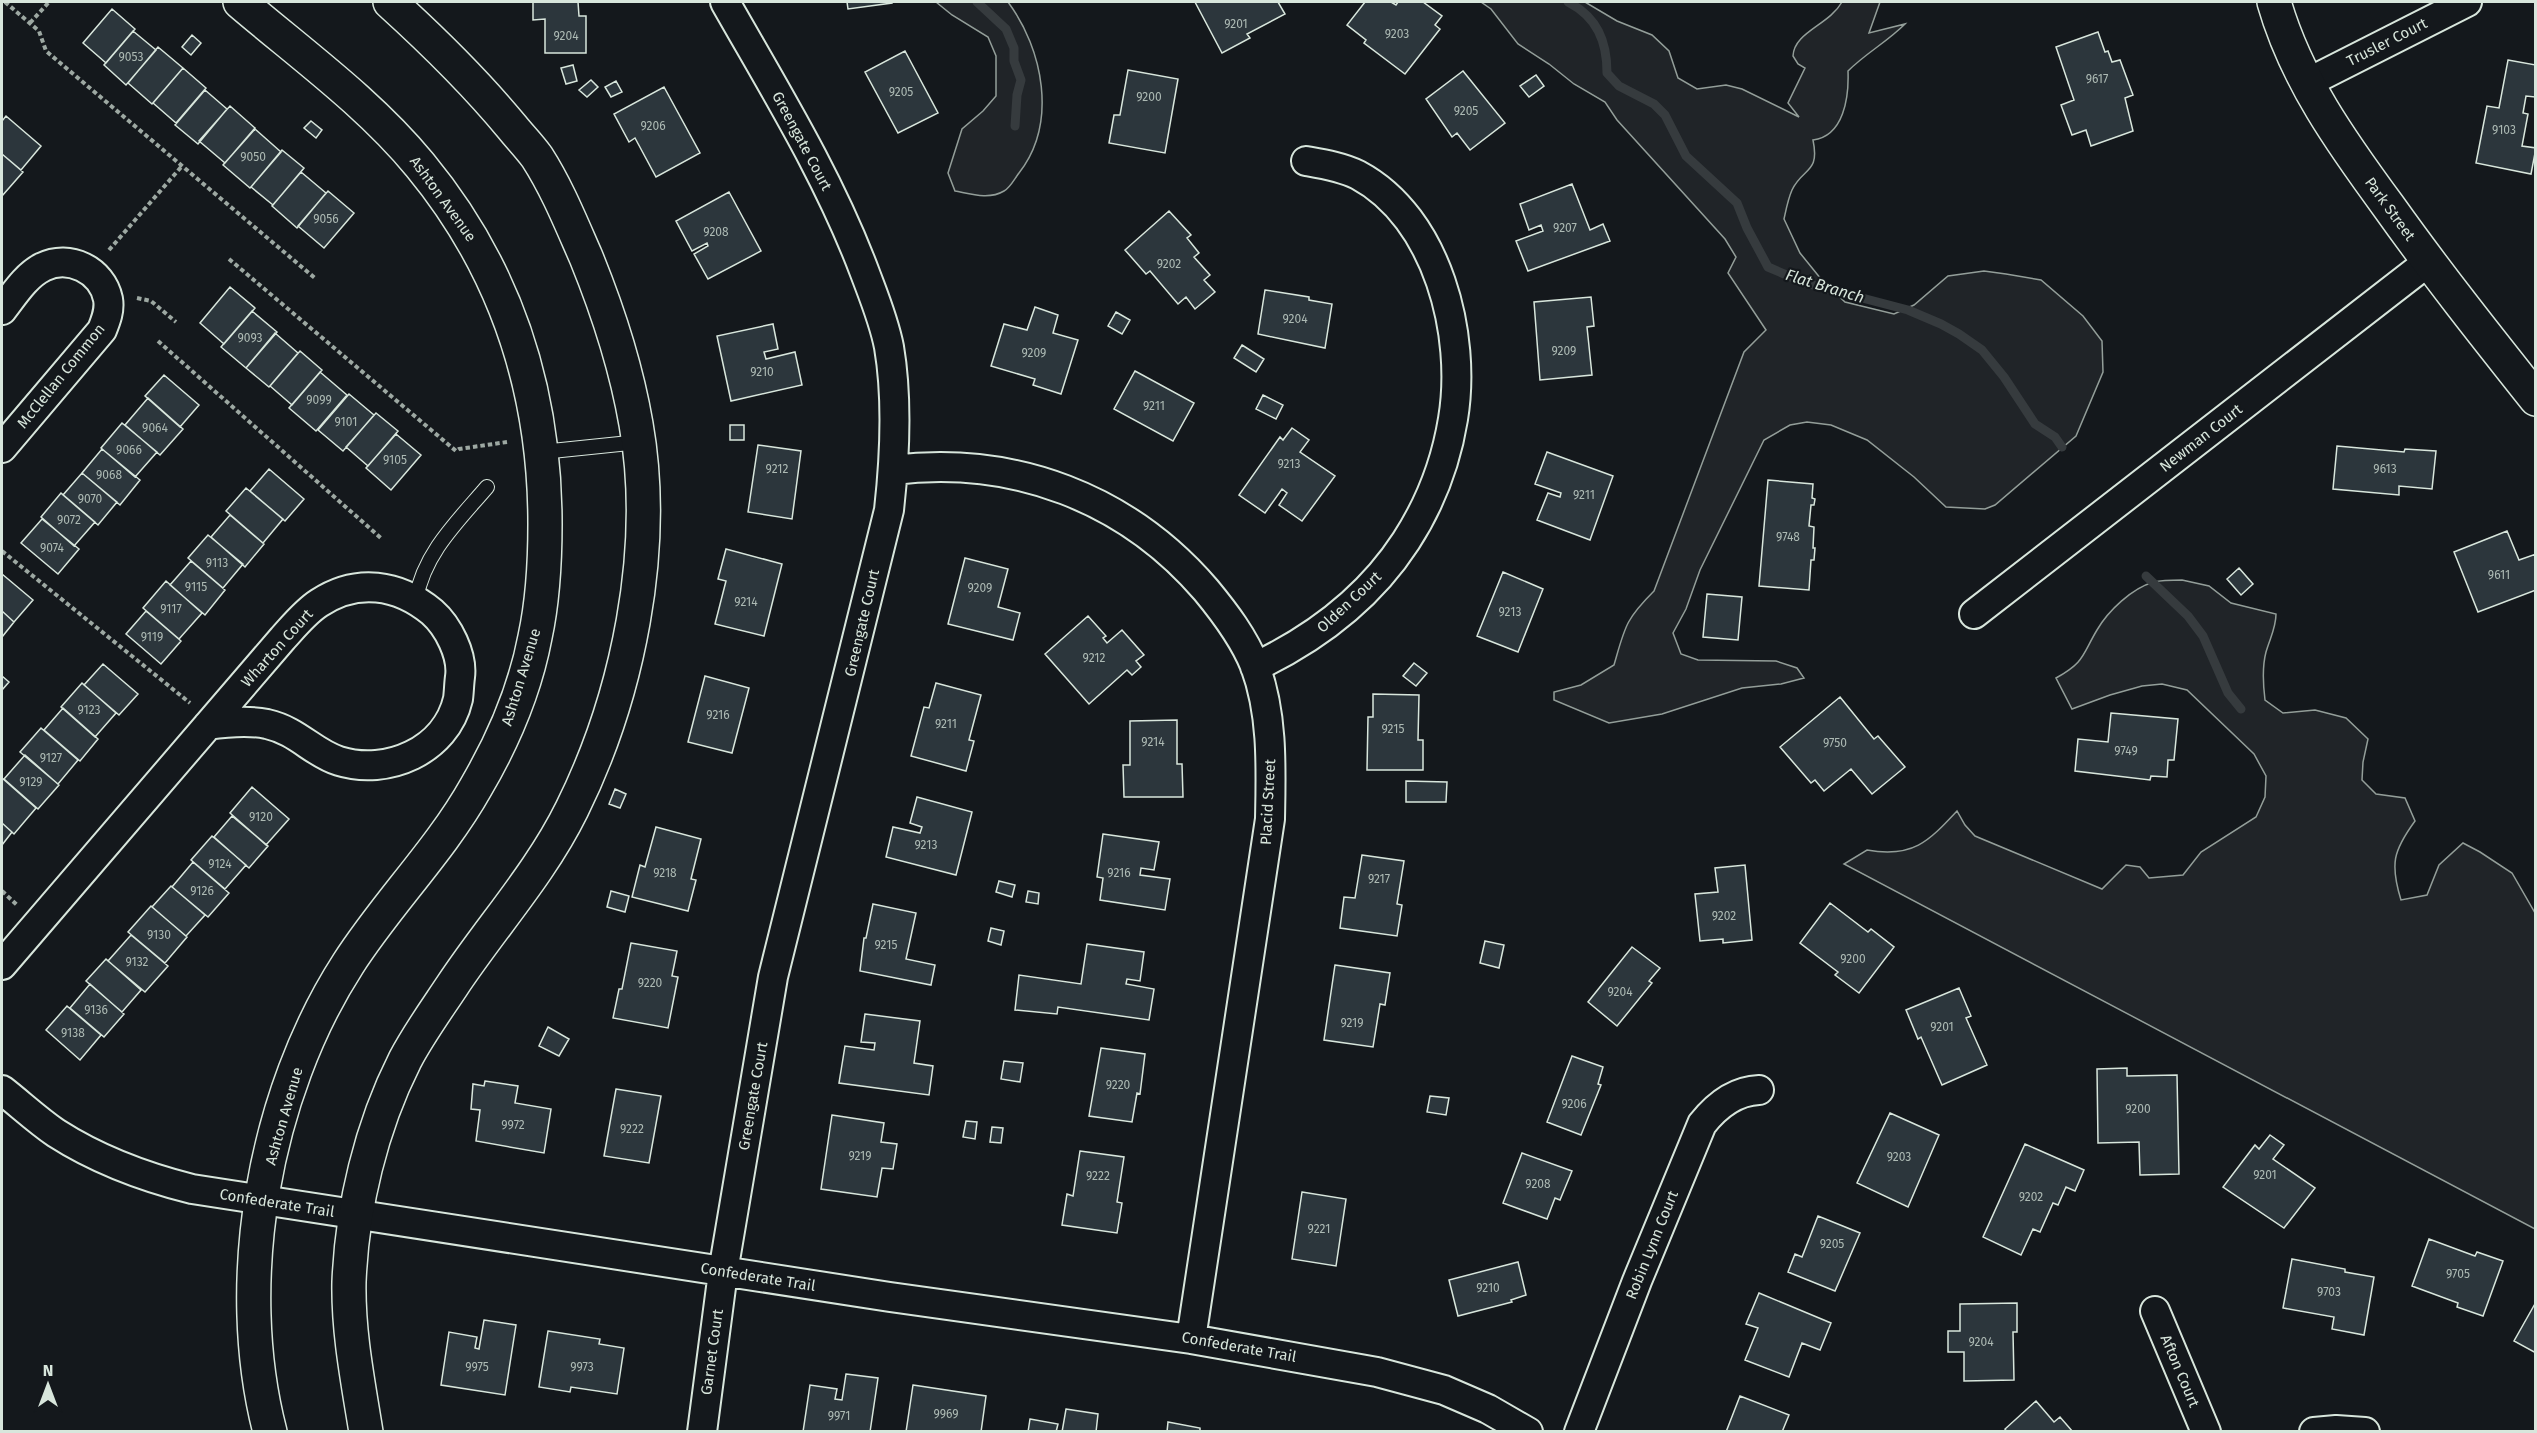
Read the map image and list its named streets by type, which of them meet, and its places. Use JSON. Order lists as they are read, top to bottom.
{
  "streets": {
    "street": [
      "Trusler Court",
      "Greengate Court",
      "Ashton Avenue",
      "Park Street",
      "McClellan Common",
      "Newman Court",
      "Olden Court",
      "Wharton Court",
      "Placid Street",
      "Confederate Trail",
      "Robin Lynn Court",
      "Garnet Court",
      "Afton Court"
    ]
  },
  "crossings": [
    ["Trusler Court", "Park Street"],
    ["Greengate Court", "Placid Street"],
    ["Greengate Court", "Confederate Trail"],
    ["Greengate Court", "Garnet Court"],
    ["Ashton Avenue", "Confederate Trail"],
    ["Park Street", "Newman Court"],
    ["Olden Court", "Placid Street"],
    ["Placid Street", "Confederate Trail"],
    ["Confederate Trail", "Garnet Court"]
  ],
  "water": ["Flat Branch"],
  "house_numbers": [
    "9201",
    "9203",
    "9204",
    "9053",
    "9617",
    "9205",
    "9200",
    "9205",
    "9206",
    "9103",
    "9050",
    "9056",
    "9207",
    "9208",
    "9202",
    "9204",
    "9093",
    "9209",
    "9209",
    "9210",
    "9099",
    "9211",
    "9101",
    "9064",
    "9066",
    "9105",
    "9213",
    "9212",
    "9613",
    "9068",
    "9211",
    "9070",
    "9072",
    "9748",
    "9074",
    "9113",
    "9611",
    "9115",
    "9209",
    "9214",
    "9117",
    "9213",
    "9119",
    "9212",
    "9123",
    "9216",
    "9211",
    "9215",
    "9214",
    "9750",
    "9749",
    "9127",
    "9129",
    "9120",
    "9213",
    "9124",
    "9218",
    "9216",
    "9217",
    "9126",
    "9202",
    "9130",
    "9215",
    "9200",
    "9132",
    "9220",
    "9204",
    "9136",
    "9219",
    "9201",
    "9138",
    "9220",
    "9206",
    "9200",
    "9972",
    "9222",
    "9219",
    "9203",
    "9201",
    "9222",
    "9208",
    "9202",
    "9221",
    "9205",
    "9705",
    "9210",
    "9703",
    "9204",
    "9975",
    "9973",
    "9969",
    "9971"
  ],
  "north": "top"
}
